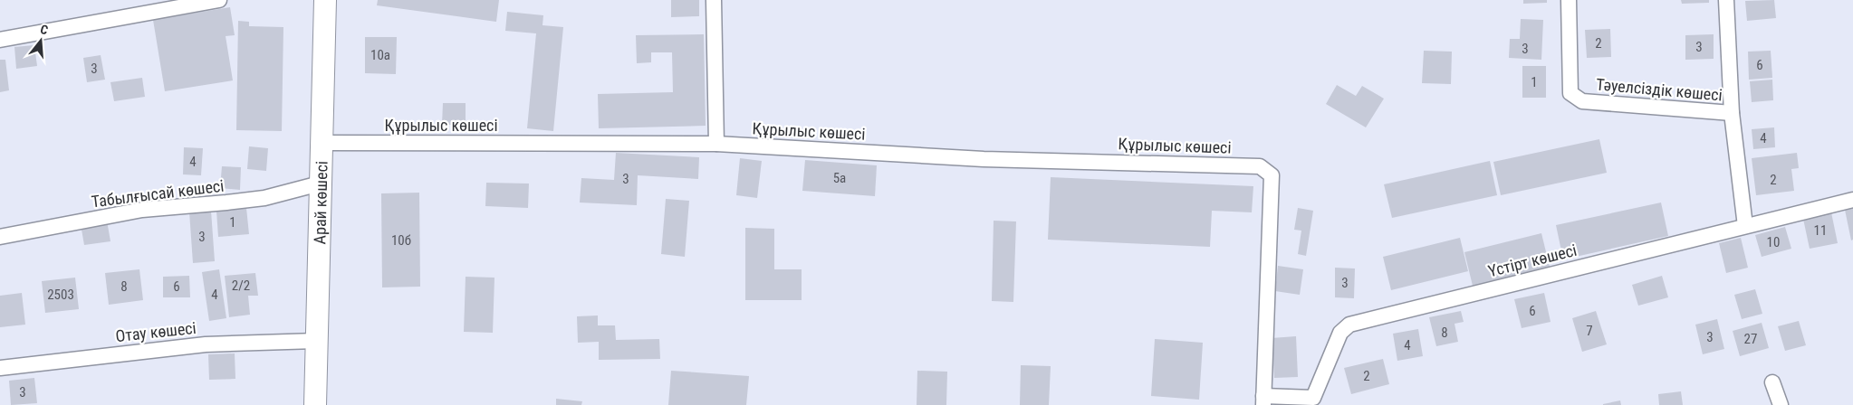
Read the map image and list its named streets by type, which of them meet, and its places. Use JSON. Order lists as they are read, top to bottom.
{
  "streets": {
    "main road": ["Арай көшесі"],
    "street": [
      "Тәуелсіздік көшесі",
      "Құрылыс көшесі",
      "Табылғысай көшесі",
      "Үстірт көшесі",
      "Отау көшесі"
    ]
  },
  "crossings": [
    ["Құрылыс көшесі", "Арай көшесі"],
    ["Құрылыс көшесі", "Үстірт көшесі"],
    ["Табылғысай көшесі", "Арай көшесі"],
    ["Арай көшесі", "Отау көшесі"]
  ],
  "house_numbers": [
    "2",
    "3",
    "3",
    "10а",
    "6",
    "3",
    "1",
    "4",
    "4",
    "5а",
    "3",
    "2",
    "1",
    "11",
    "3",
    "10б",
    "10",
    "3",
    "2/2",
    "8",
    "6",
    "2503",
    "4",
    "6",
    "7",
    "8",
    "3",
    "27",
    "4",
    "2",
    "3"
  ],
  "north": "top"
}
